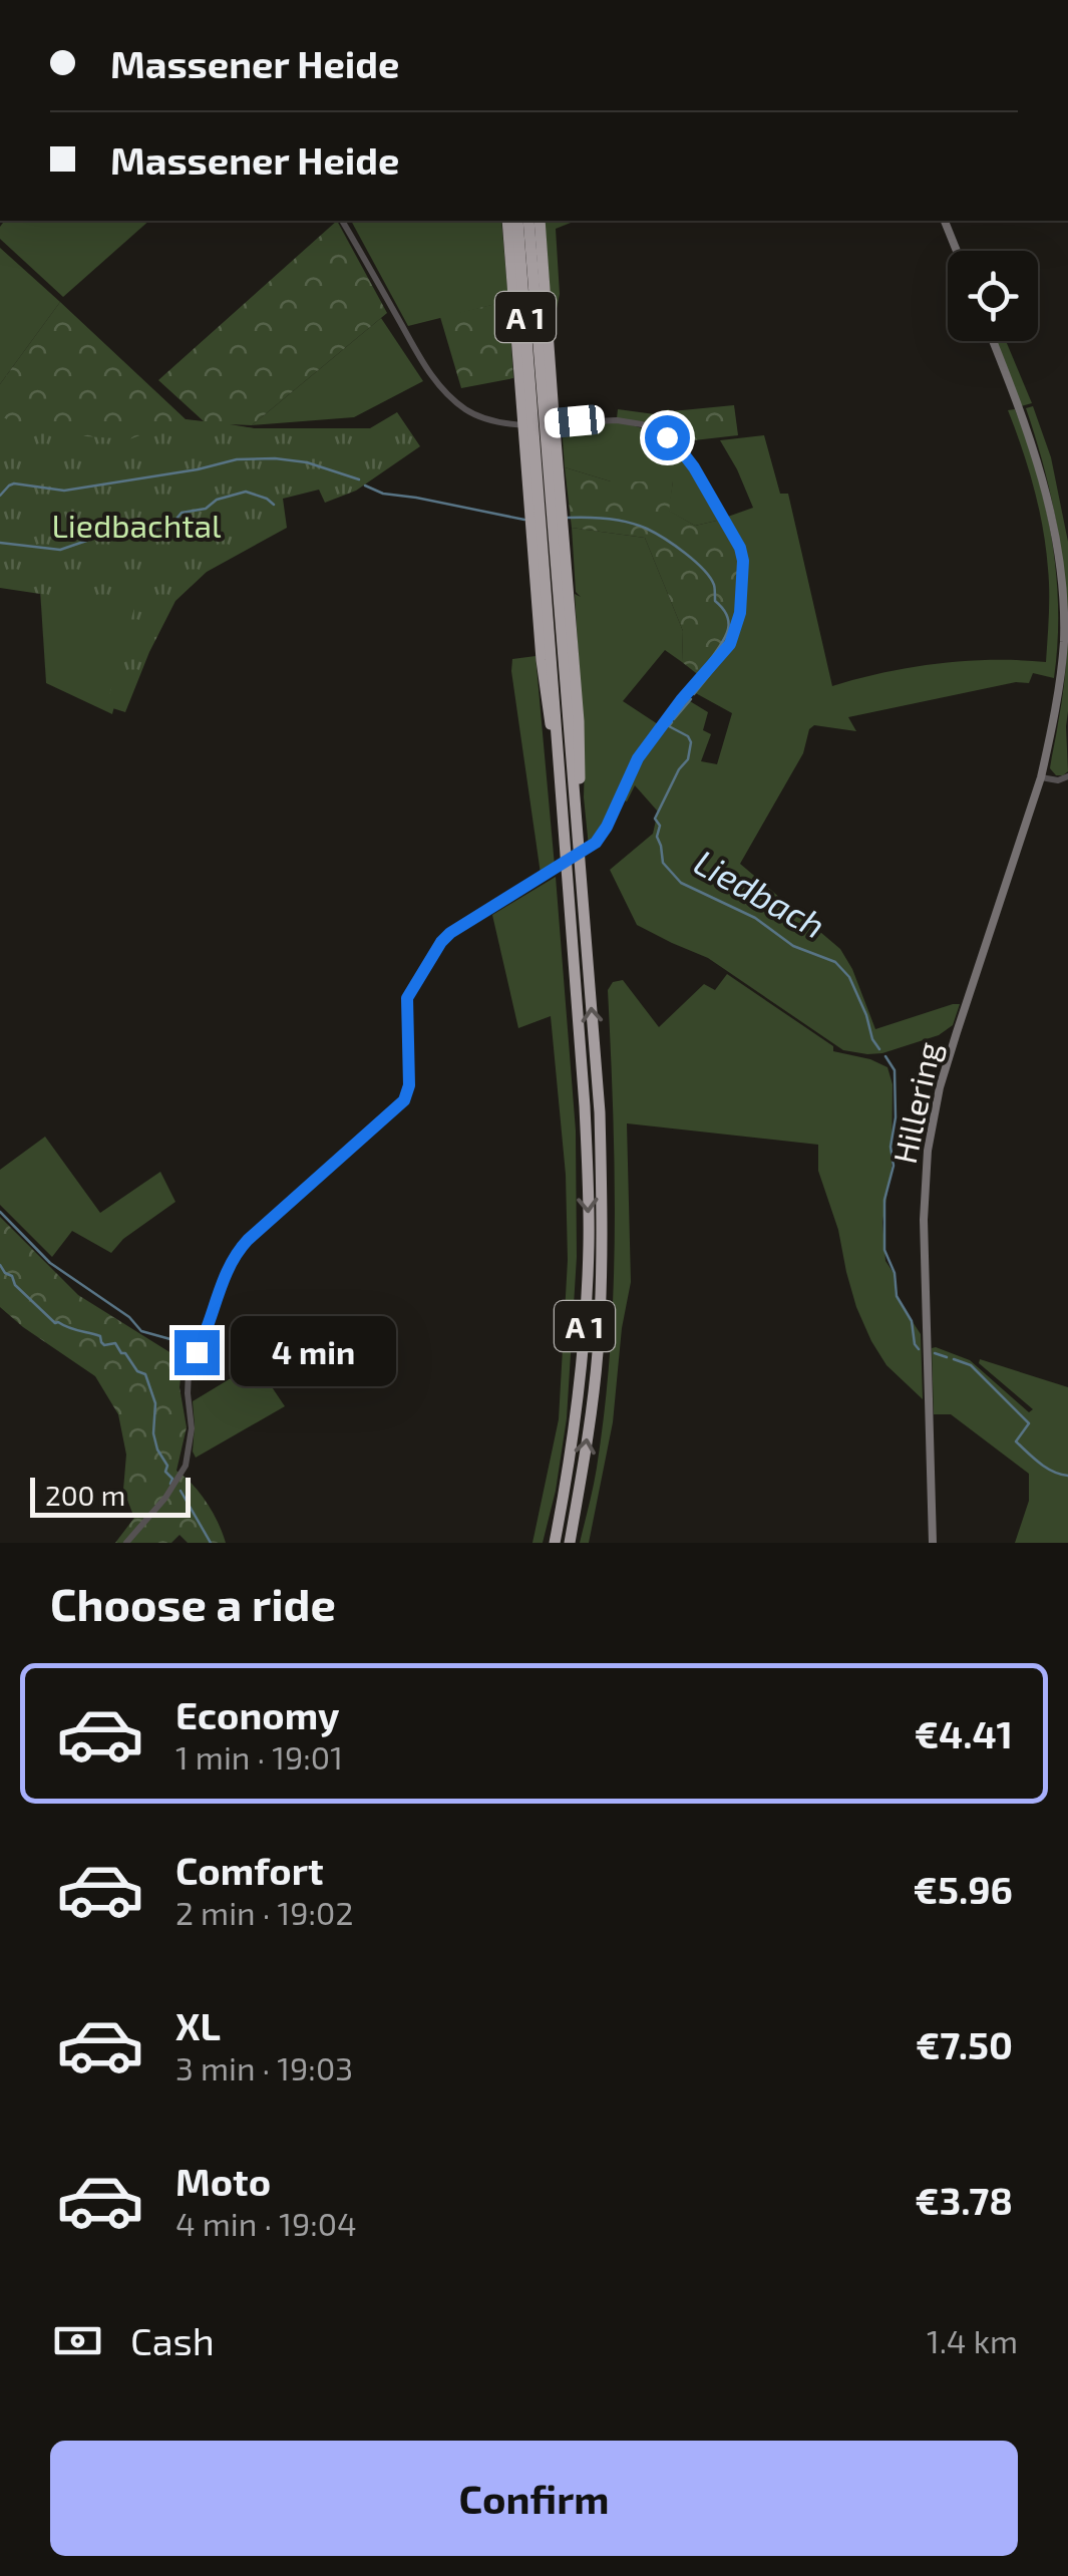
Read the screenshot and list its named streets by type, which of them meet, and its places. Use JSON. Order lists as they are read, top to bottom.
{
  "streets": {
    "highway": ["A 1"],
    "main road": ["Hillering"]
  },
  "water": ["Liedbach"],
  "parks": ["Liedbachtal"],
  "scale_bar": "200 m",
  "page": {
    "banner": ["Massener Heide", "Massener Heide"],
    "bubble": "4 min",
    "scale": "200 m",
    "heading": "Choose a ride",
    "list": [
      {
        "name": "Economy",
        "note": "1 min · 19:01",
        "value": "€4.41"
      },
      {
        "name": "Comfort",
        "note": "2 min · 19:02",
        "value": "€5.96"
      },
      {
        "name": "XL",
        "note": "3 min · 19:03",
        "value": "€7.50"
      },
      {
        "name": "Moto",
        "note": "4 min · 19:04",
        "value": "€3.78"
      }
    ],
    "pay": ["Cash", "1.4 km"],
    "buttons": "Confirm"
  }
}
